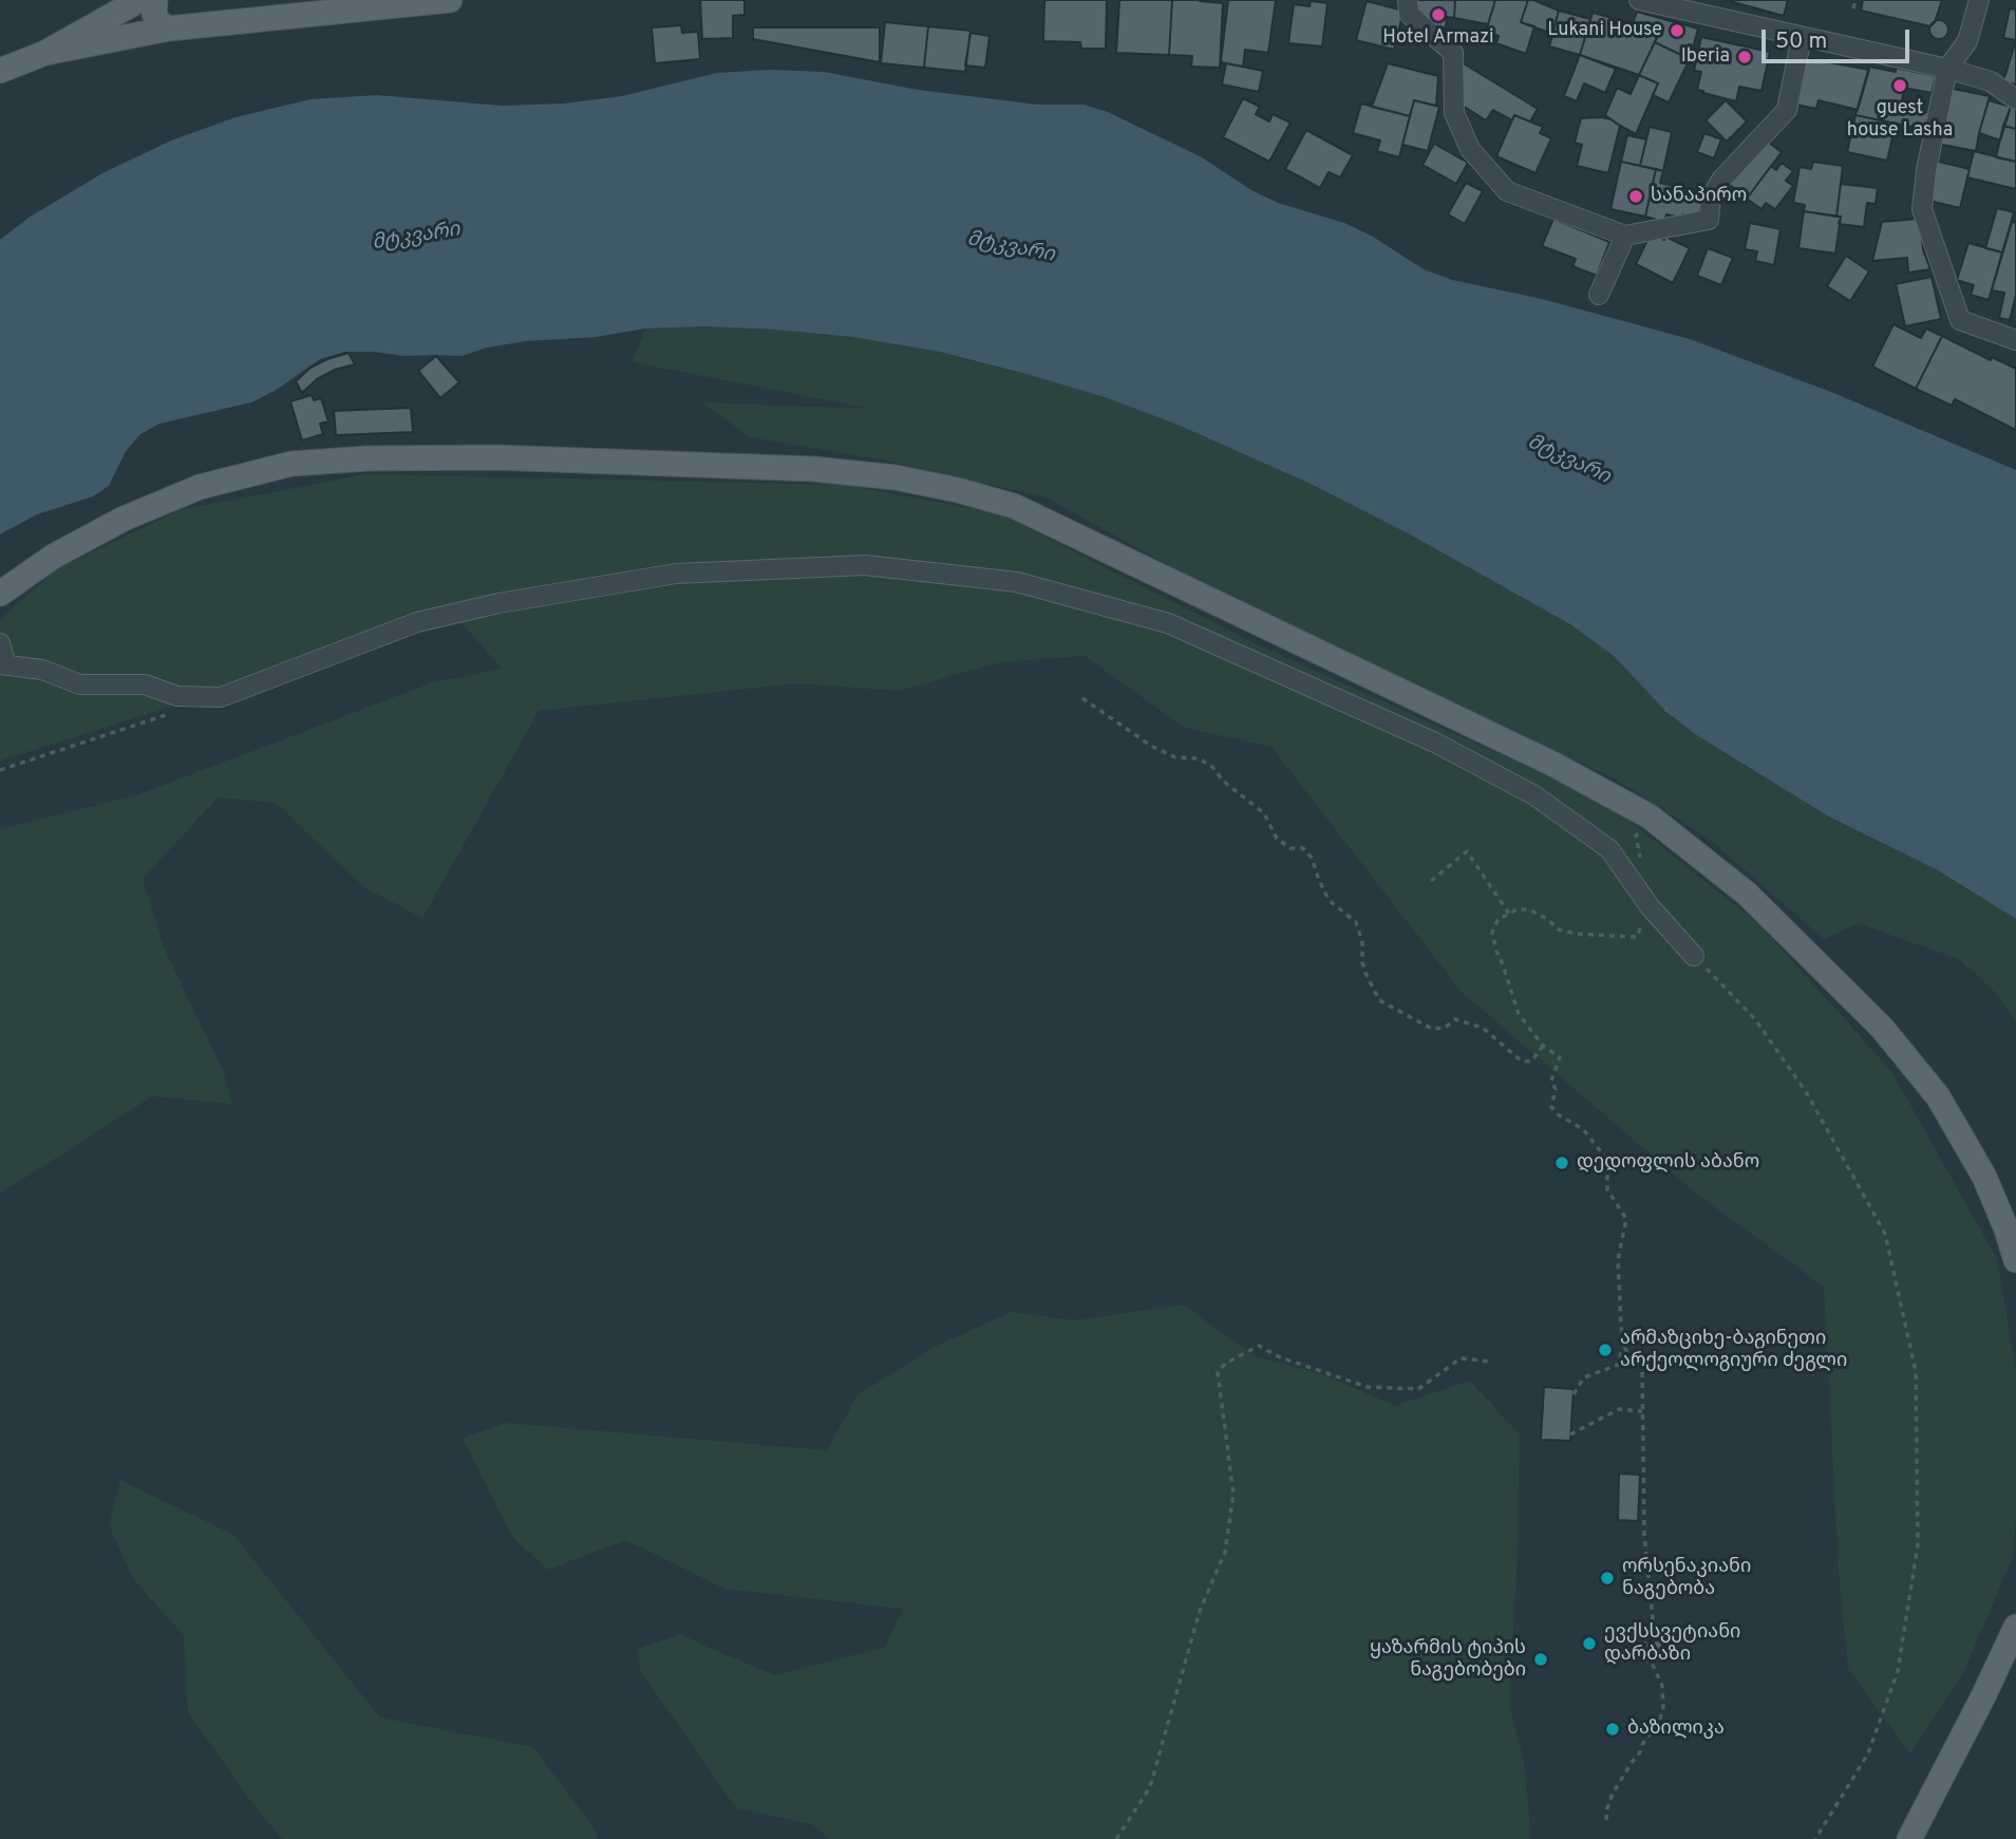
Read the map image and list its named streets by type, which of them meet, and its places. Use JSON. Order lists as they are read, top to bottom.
{
  "water": ["მტკვარი"],
  "places": [
    "Hotel Armazi",
    "Lukani House",
    "Iberia",
    "guest house Lasha",
    "სანაპირო",
    "დედოფლის აბანო",
    "არმაზციხე-ბაგინეთი არქეოლოგიური ძეგლი",
    "ორსენაკიანი ნაგებობა",
    "ევქსსვეტიანი დარბაზი",
    "ყაზარმის ტიპის ნაგებობები",
    "ბაზილიკა"
  ],
  "scale_bar": "50 m"
}
